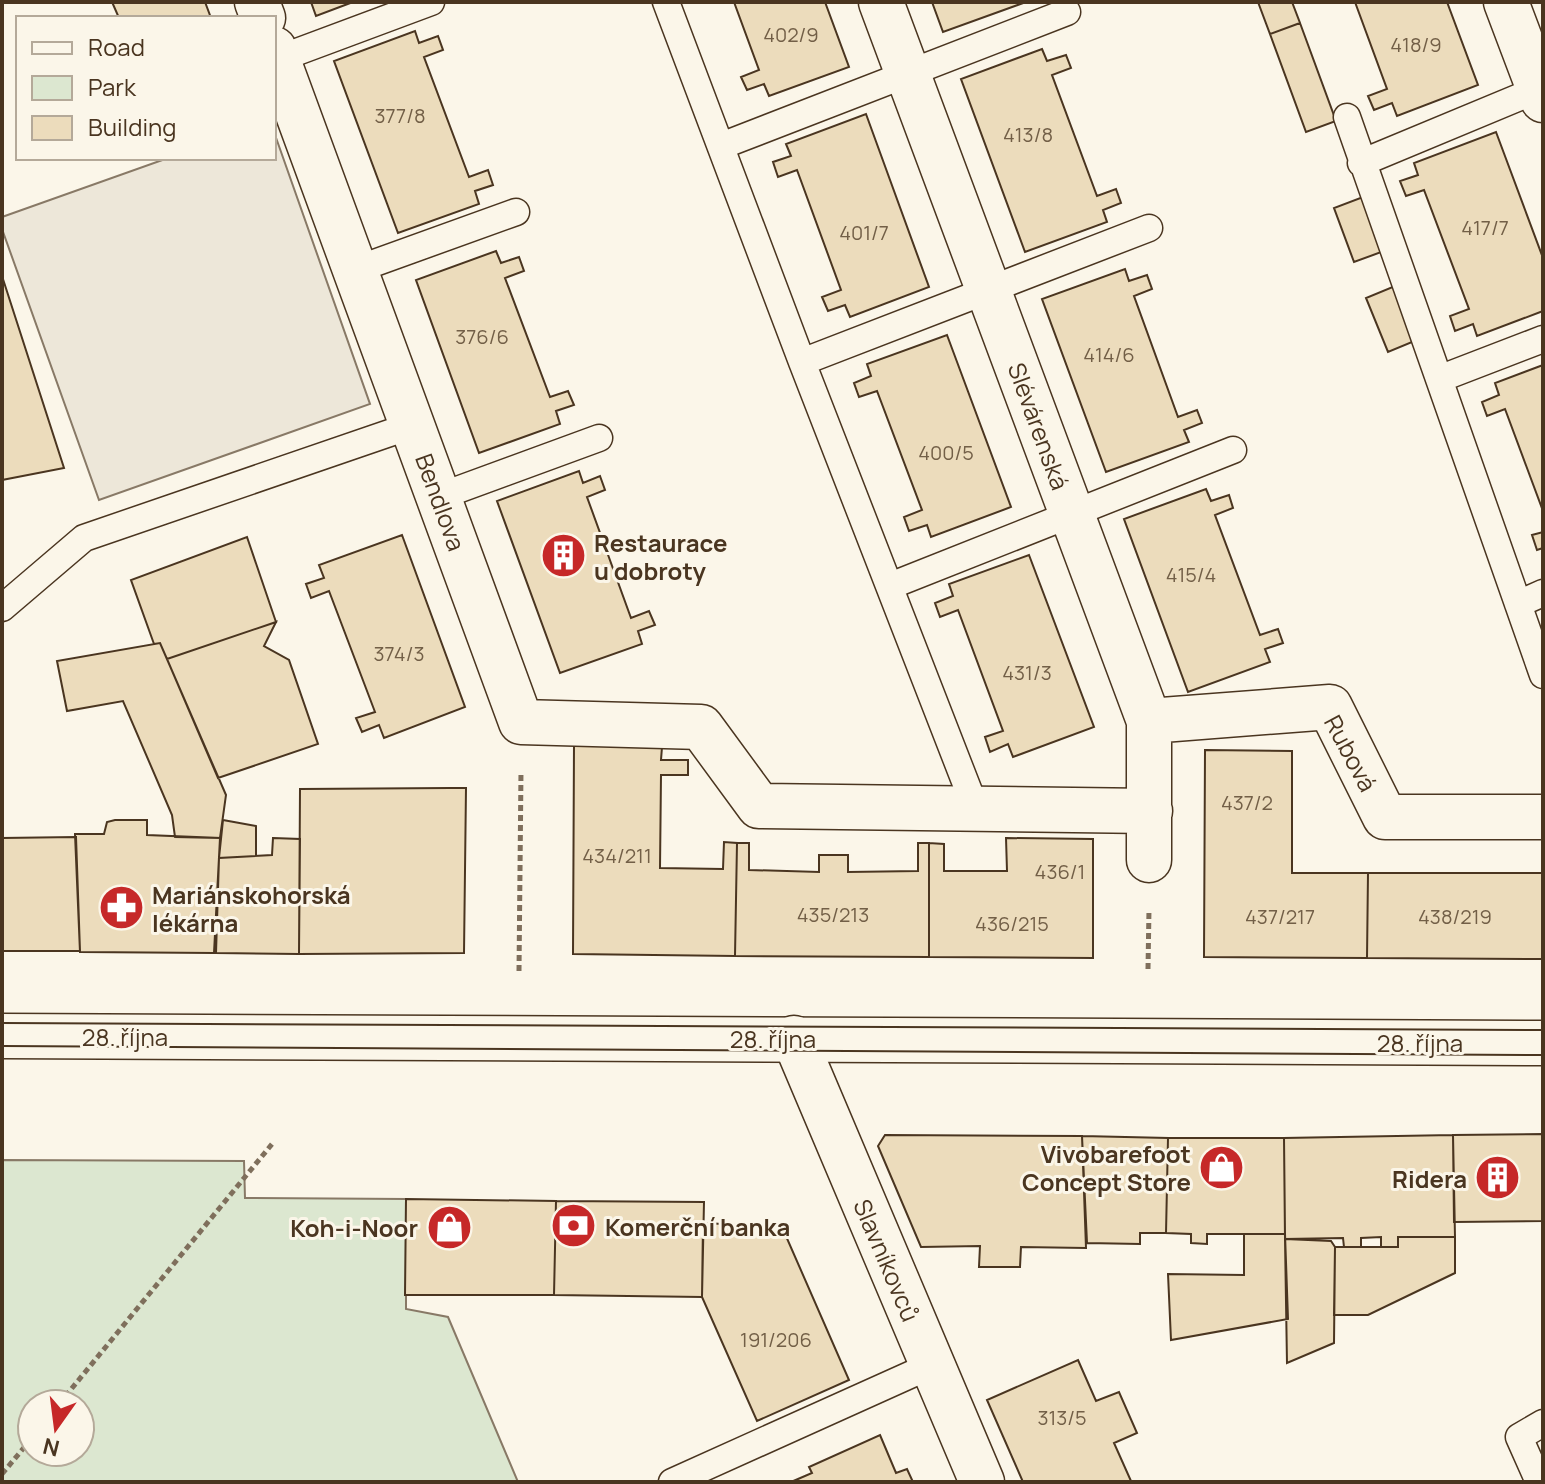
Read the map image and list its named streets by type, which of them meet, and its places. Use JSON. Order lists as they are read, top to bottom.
{
  "streets": {
    "street": [
      "Slévárenská",
      "Bendlova",
      "Rubová",
      "28. října",
      "Slavníkovců"
    ]
  },
  "crossings": [
    ["Slévárenská", "Rubová"],
    ["28. října", "Slavníkovců"]
  ],
  "places": {
    "building": ["Restaurace u dobroty", "Ridera"],
    "pharmacy": ["Mariánskohorská lékárna"],
    "shop": ["Vivobarefoot Concept Store", "Koh-i-Noor"],
    "bank": ["Komerční banka"]
  },
  "house_numbers": [
    "402/9",
    "418/9",
    "377/8",
    "413/8",
    "417/7",
    "401/7",
    "376/6",
    "414/6",
    "400/5",
    "415/4",
    "374/3",
    "431/3",
    "437/2",
    "434/211",
    "436/1",
    "435/213",
    "437/217",
    "438/219",
    "436/215",
    "191/206",
    "313/5"
  ],
  "legend": ["Road", "Park", "Building"],
  "north": "bottom"
}
